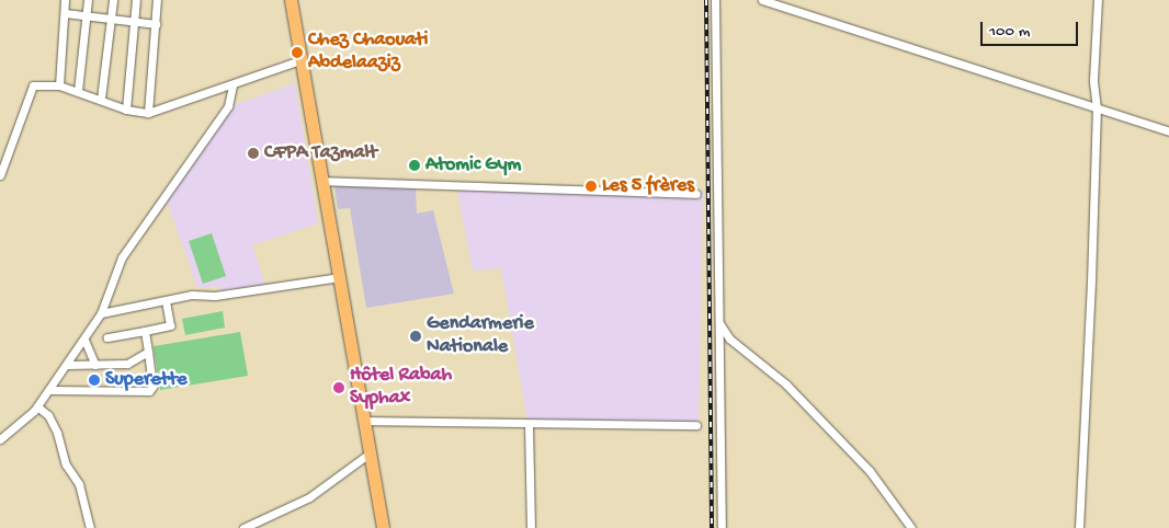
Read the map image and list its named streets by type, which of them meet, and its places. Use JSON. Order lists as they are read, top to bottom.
{
  "places": [
    "Chez Chaouati Abdelaaziz",
    "CFPA Tazmalt",
    "Atomic Gym",
    "Les 5 frères",
    "Gendarmerie Nationale",
    "Superette",
    "Hôtel Rabah Syphax"
  ],
  "scale_bar": "100 m"
}
